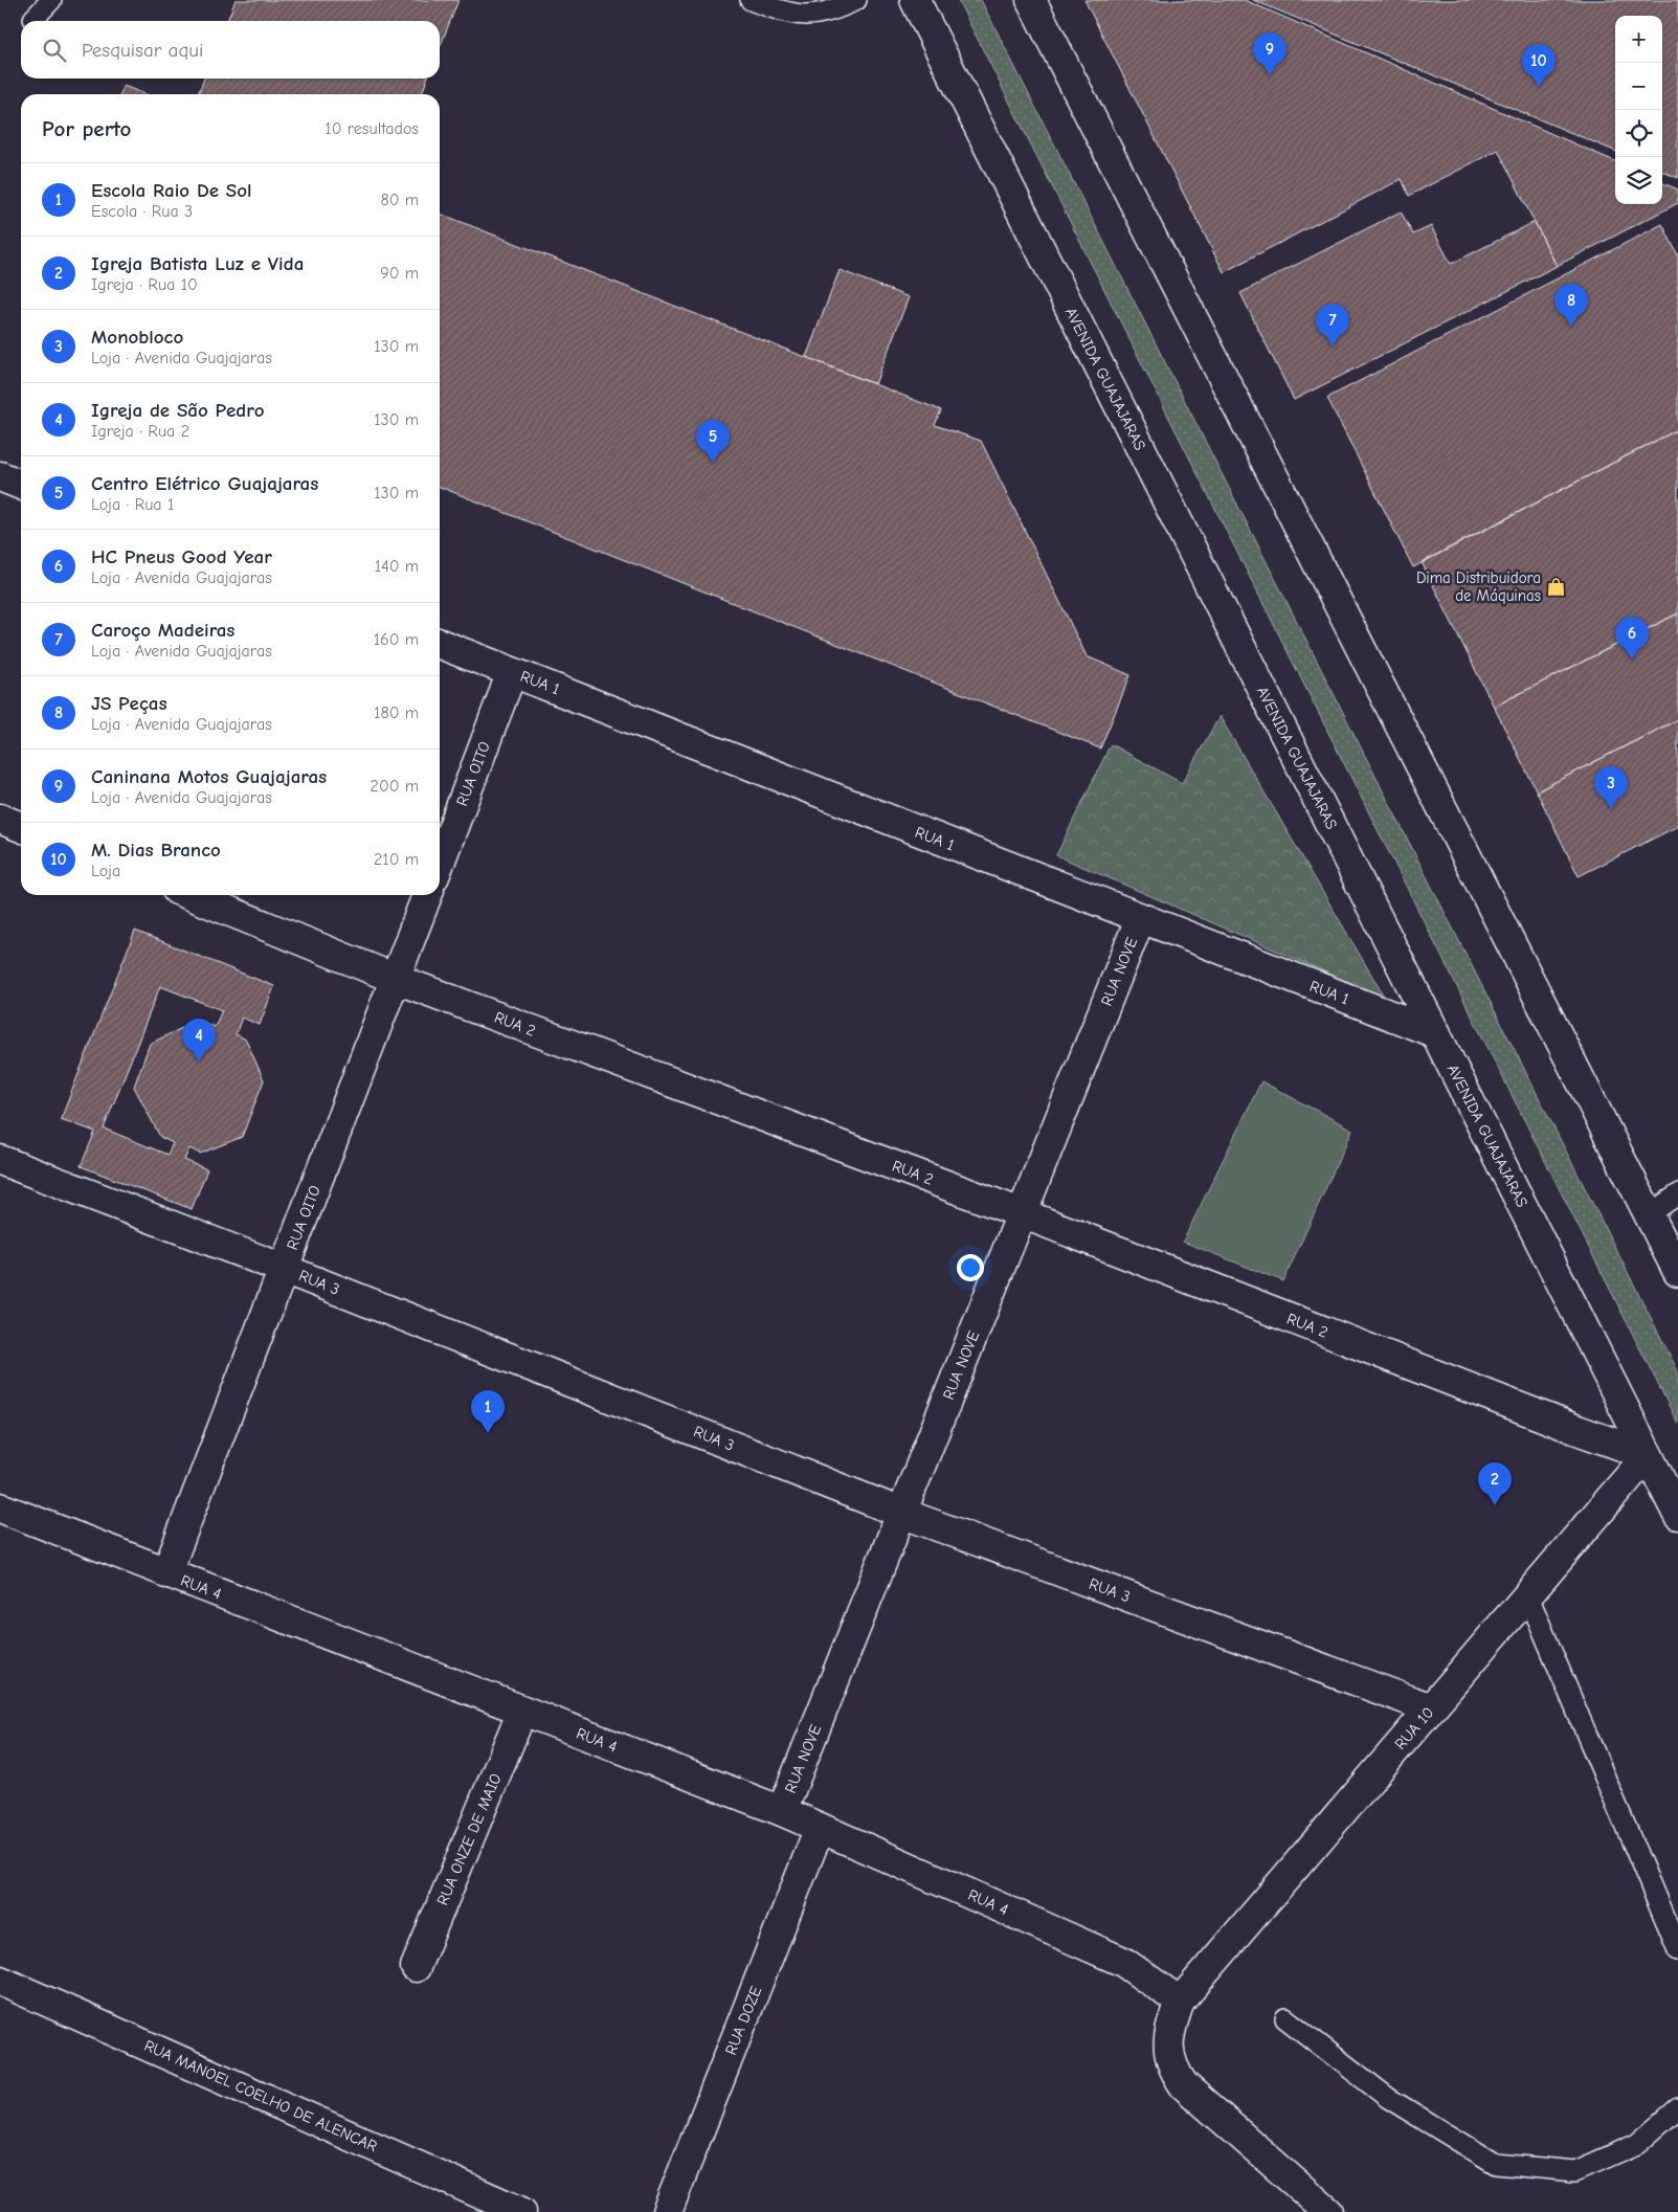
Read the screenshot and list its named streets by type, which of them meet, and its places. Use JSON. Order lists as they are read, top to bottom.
{
  "streets": {
    "street": [
      "AVENIDA GUAJAJARAS",
      "RUA 1",
      "RUA OITO",
      "RUA NOVE",
      "RUA 2",
      "RUA 3",
      "RUA 4",
      "RUA 10",
      "RUA ONZE DE MAIO",
      "RUA DOZE",
      "RUA MANOEL COELHO DE ALENCAR"
    ]
  },
  "crossings": [
    ["AVENIDA GUAJAJARAS", "RUA 1"],
    ["AVENIDA GUAJAJARAS", "RUA 2"],
    ["AVENIDA GUAJAJARAS", "RUA 10"],
    ["RUA 1", "RUA OITO"],
    ["RUA 1", "RUA NOVE"],
    ["RUA OITO", "RUA 2"],
    ["RUA OITO", "RUA 3"],
    ["RUA OITO", "RUA 4"],
    ["RUA NOVE", "RUA 2"],
    ["RUA NOVE", "RUA 3"],
    ["RUA NOVE", "RUA 4"],
    ["RUA 2", "RUA 10"],
    ["RUA 3", "RUA 10"],
    ["RUA 4", "RUA 10"],
    ["RUA 4", "RUA ONZE DE MAIO"],
    ["RUA 4", "RUA DOZE"]
  ],
  "places": {
    "shop": ["Dima Distribuidora de Máquinas"]
  },
  "page": {
    "map_buttons": ["+", "−"],
    "search": "Pesquisar aqui",
    "pins": [
      "9",
      "10",
      "8",
      "7",
      "5",
      "6",
      "3",
      "4",
      "1",
      "2"
    ],
    "heading": ["Por perto", "10 resultados"],
    "list": [
      {
        "mark": "1",
        "name": "Escola Raio De Sol",
        "note": "Escola · Rua 3",
        "value": "80 m"
      },
      {
        "mark": "2",
        "name": "Igreja Batista Luz e Vida",
        "note": "Igreja · Rua 10",
        "value": "90 m"
      },
      {
        "mark": "3",
        "name": "Monobloco",
        "note": "Loja · Avenida Guajajaras",
        "value": "130 m"
      },
      {
        "mark": "4",
        "name": "Igreja de São Pedro",
        "note": "Igreja · Rua 2",
        "value": "130 m"
      },
      {
        "mark": "5",
        "name": "Centro Elétrico Guajajaras",
        "note": "Loja · Rua 1",
        "value": "130 m"
      },
      {
        "mark": "6",
        "name": "HC Pneus Good Year",
        "note": "Loja · Avenida Guajajaras",
        "value": "140 m"
      },
      {
        "mark": "7",
        "name": "Caroço Madeiras",
        "note": "Loja · Avenida Guajajaras",
        "value": "160 m"
      },
      {
        "mark": "8",
        "name": "JS Peças",
        "note": "Loja · Avenida Guajajaras",
        "value": "180 m"
      },
      {
        "mark": "9",
        "name": "Caninana Motos Guajajaras",
        "note": "Loja · Avenida Guajajaras",
        "value": "200 m"
      },
      {
        "mark": "10",
        "name": "M. Dias Branco",
        "note": "Loja",
        "value": "210 m"
      }
    ]
  }
}
